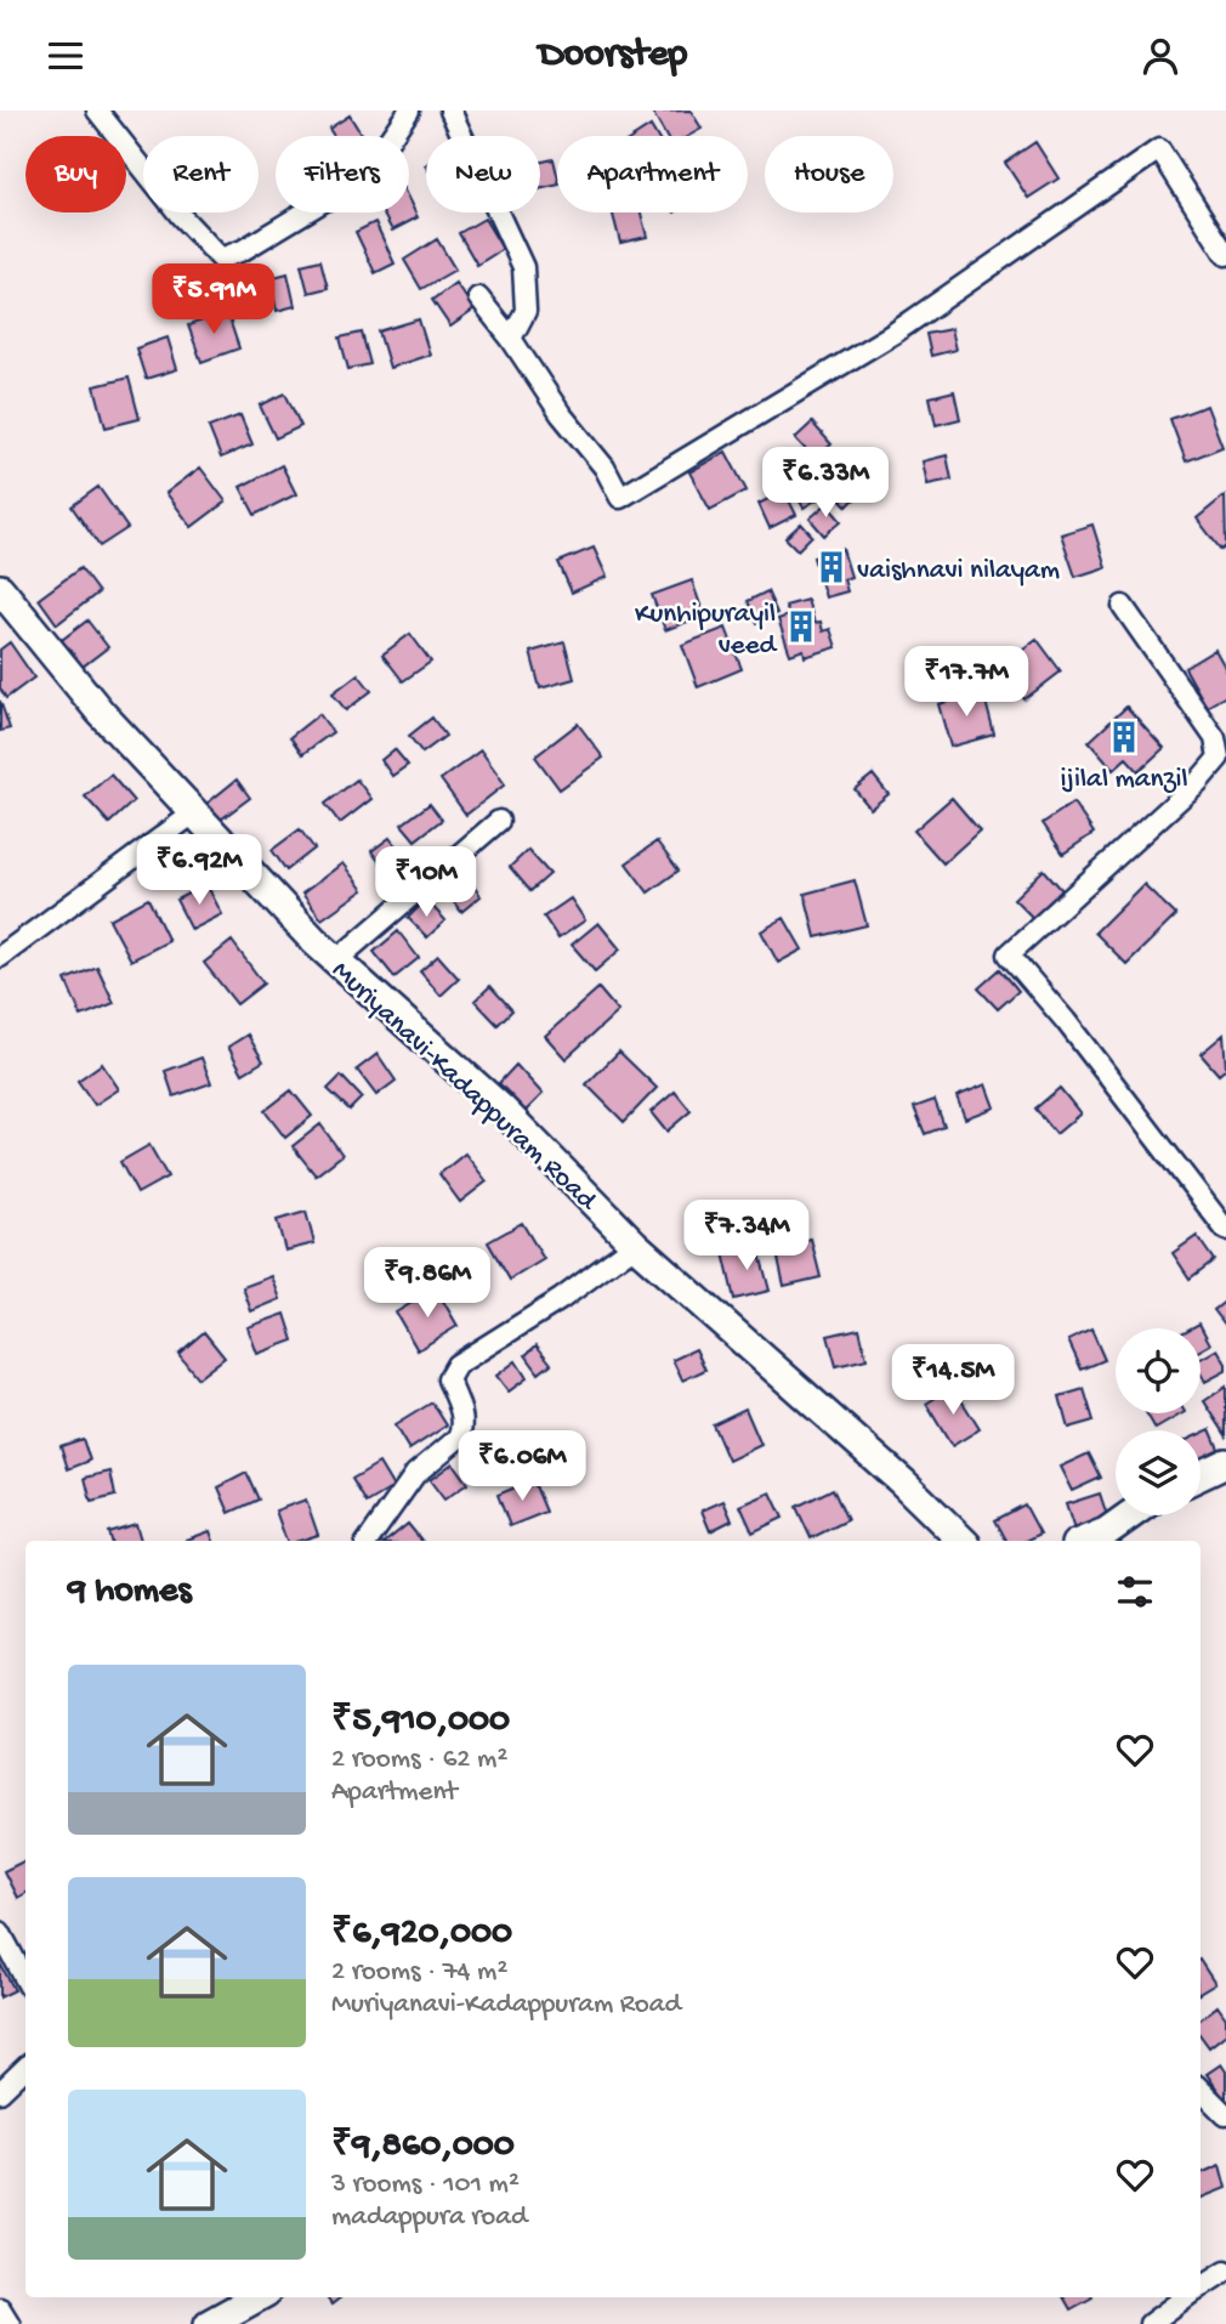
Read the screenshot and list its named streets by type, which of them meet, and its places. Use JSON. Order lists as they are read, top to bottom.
{
  "streets": {
    "street": ["Muriyanavi-Kadappuram Road"]
  },
  "places": {
    "building": ["vaishnavi nilayam", "Kunhipurayil veed", "ijilal manzil"]
  },
  "page": {
    "header": "Doorstep",
    "chip": [
      "Buy",
      "Rent",
      "Filters",
      "New",
      "Apartment",
      "House"
    ],
    "price": [
      "₹5.91M",
      "₹6.33M",
      "₹17.7M",
      "₹6.92M",
      "₹10M",
      "₹7.34M",
      "₹9.86M",
      "₹14.5M",
      "₹6.06M"
    ],
    "heading": "9 homes",
    "list": [
      {
        "name": "₹5,910,000",
        "note": "2 rooms · 62 m² · Apartment"
      },
      {
        "name": "₹6,920,000",
        "note": "2 rooms · 74 m² · Muriyanavi-Kadappuram Road"
      },
      {
        "name": "₹9,860,000",
        "note": "3 rooms · 101 m² · madappura road"
      }
    ]
  }
}
